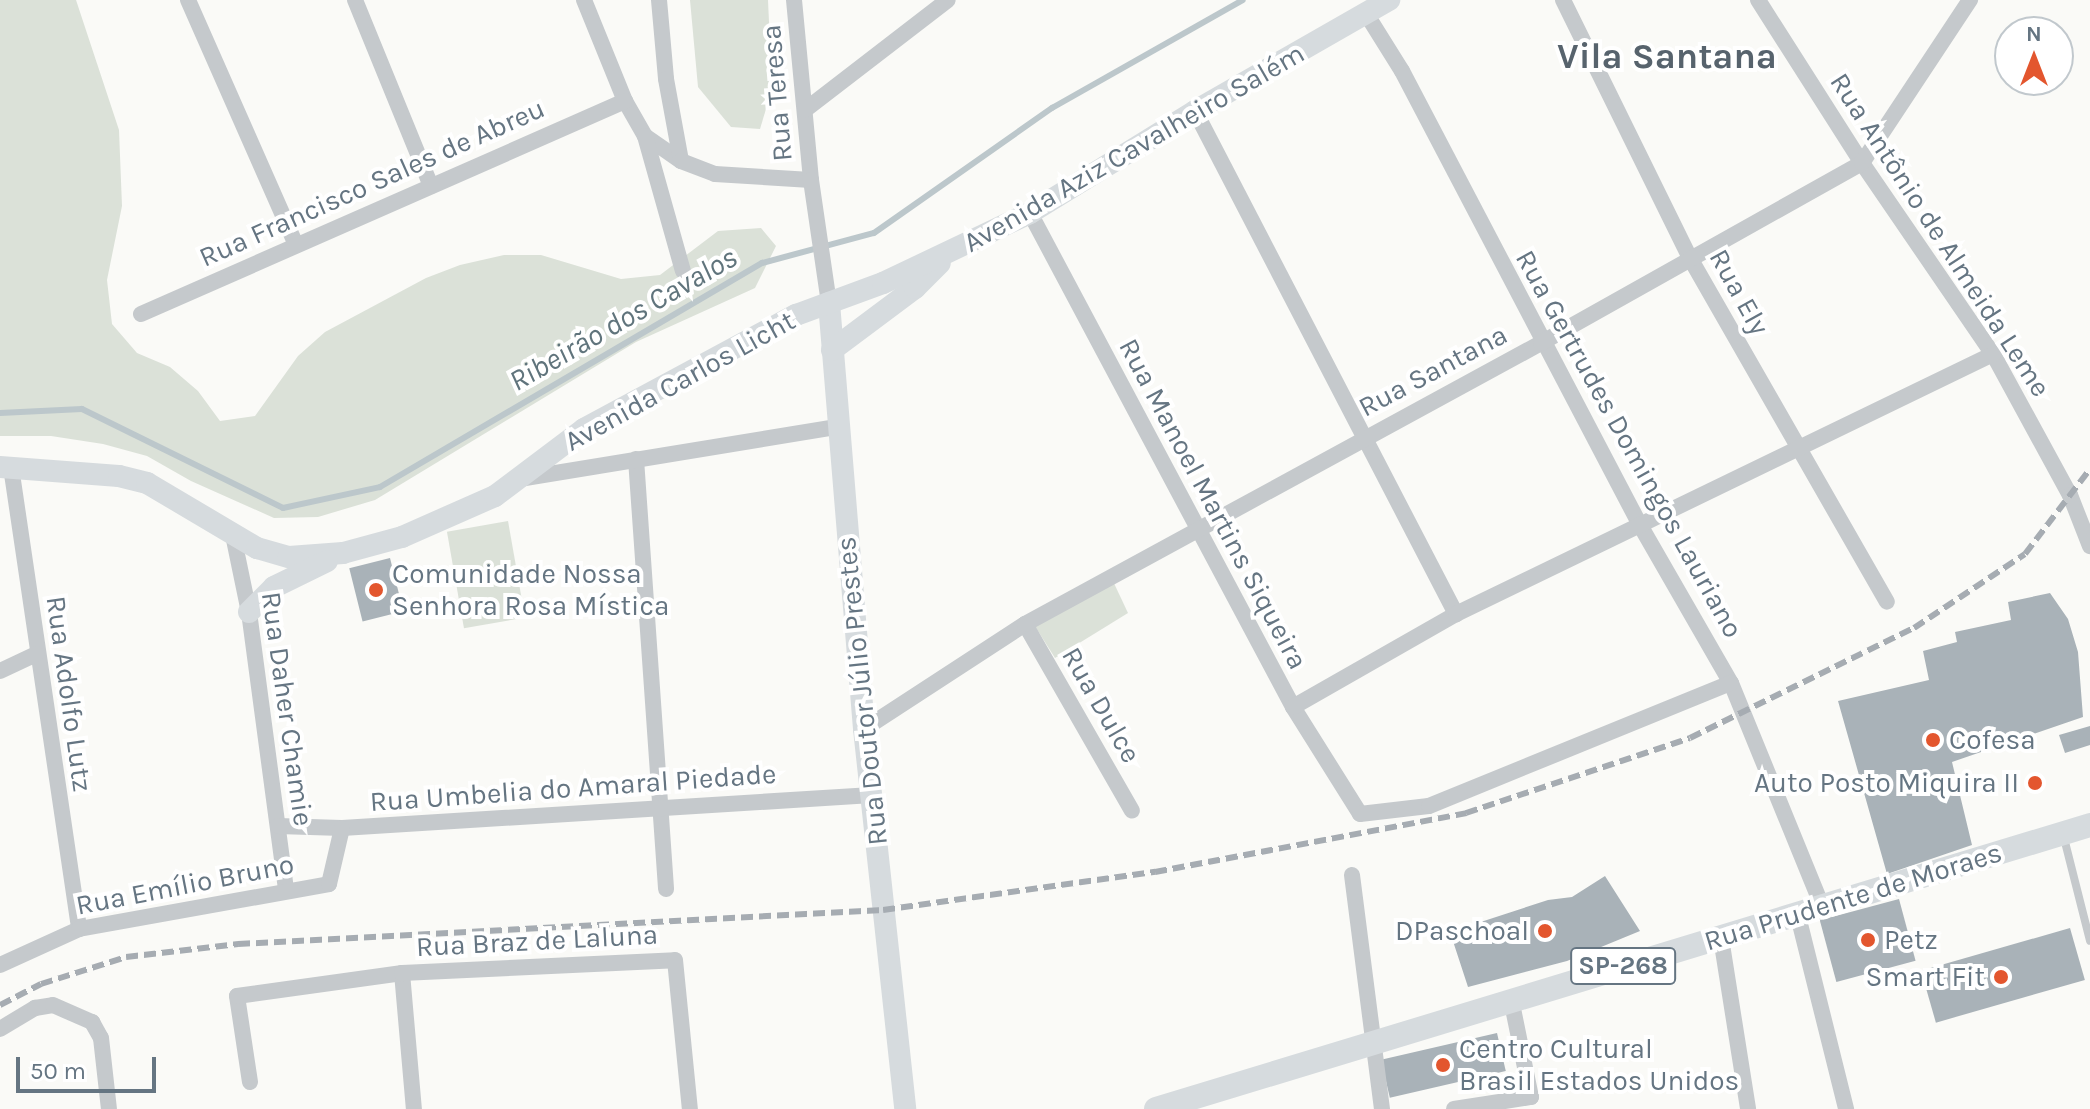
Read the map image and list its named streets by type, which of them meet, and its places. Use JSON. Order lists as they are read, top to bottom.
{
  "streets": {
    "main road": [
      "Avenida Aziz Cavalheiro Salém",
      "Avenida Carlos Licht",
      "Rua Doutor Júlio Prestes",
      "Rua Prudente de Moraes",
      "SP-268"
    ],
    "street": [
      "Rua Teresa",
      "Rua Francisco Sales de Abreu",
      "Rua Antônio de Almeida Leme",
      "Rua Ely",
      "Rua Santana",
      "Rua Gertrudes Domingos Lauriano",
      "Rua Manoel Martins Siqueira",
      "Rua Adolfo Lutz",
      "Rua Dulce",
      "Rua Daher Chamie",
      "Rua Umbelia do Amaral Piedade",
      "Rua Emílio Bruno",
      "Rua Braz de Laluna"
    ]
  },
  "crossings": [
    ["Rua Teresa", "Rua Doutor Júlio Prestes"],
    ["Avenida Aziz Cavalheiro Salém", "Avenida Carlos Licht"],
    ["Avenida Aziz Cavalheiro Salém", "Rua Gertrudes Domingos Lauriano"],
    ["Avenida Aziz Cavalheiro Salém", "Rua Manoel Martins Siqueira"],
    ["Avenida Aziz Cavalheiro Salém", "Rua Doutor Júlio Prestes"],
    ["Rua Antônio de Almeida Leme", "Rua Santana"],
    ["Rua Ely", "Rua Santana"],
    ["Rua Santana", "Rua Gertrudes Domingos Lauriano"],
    ["Rua Santana", "Rua Manoel Martins Siqueira"],
    ["Rua Santana", "Rua Doutor Júlio Prestes"],
    ["Rua Santana", "Rua Dulce"],
    ["Avenida Carlos Licht", "Rua Doutor Júlio Prestes"],
    ["Avenida Carlos Licht", "Rua Adolfo Lutz"],
    ["Avenida Carlos Licht", "Rua Daher Chamie"],
    ["Rua Gertrudes Domingos Lauriano", "Rua Manoel Martins Siqueira"],
    ["Rua Gertrudes Domingos Lauriano", "Rua Prudente de Moraes"],
    ["Rua Doutor Júlio Prestes", "Rua Umbelia do Amaral Piedade"],
    ["Rua Adolfo Lutz", "Rua Emílio Bruno"],
    ["Rua Daher Chamie", "Rua Umbelia do Amaral Piedade"],
    ["Rua Daher Chamie", "Rua Emílio Bruno"],
    ["Rua Umbelia do Amaral Piedade", "Rua Emílio Bruno"]
  ],
  "districts": ["Vila Santana"],
  "water": ["Ribeirão dos Cavalos"],
  "places": [
    "Comunidade Nossa Senhora Rosa Mística",
    "Cofesa",
    "Auto Posto Miquira II",
    "DPaschoal",
    "Petz",
    "Smart Fit",
    "Centro Cultural Brasil Estados Unidos"
  ],
  "scale_bar": "50 m",
  "north": "top"
}
